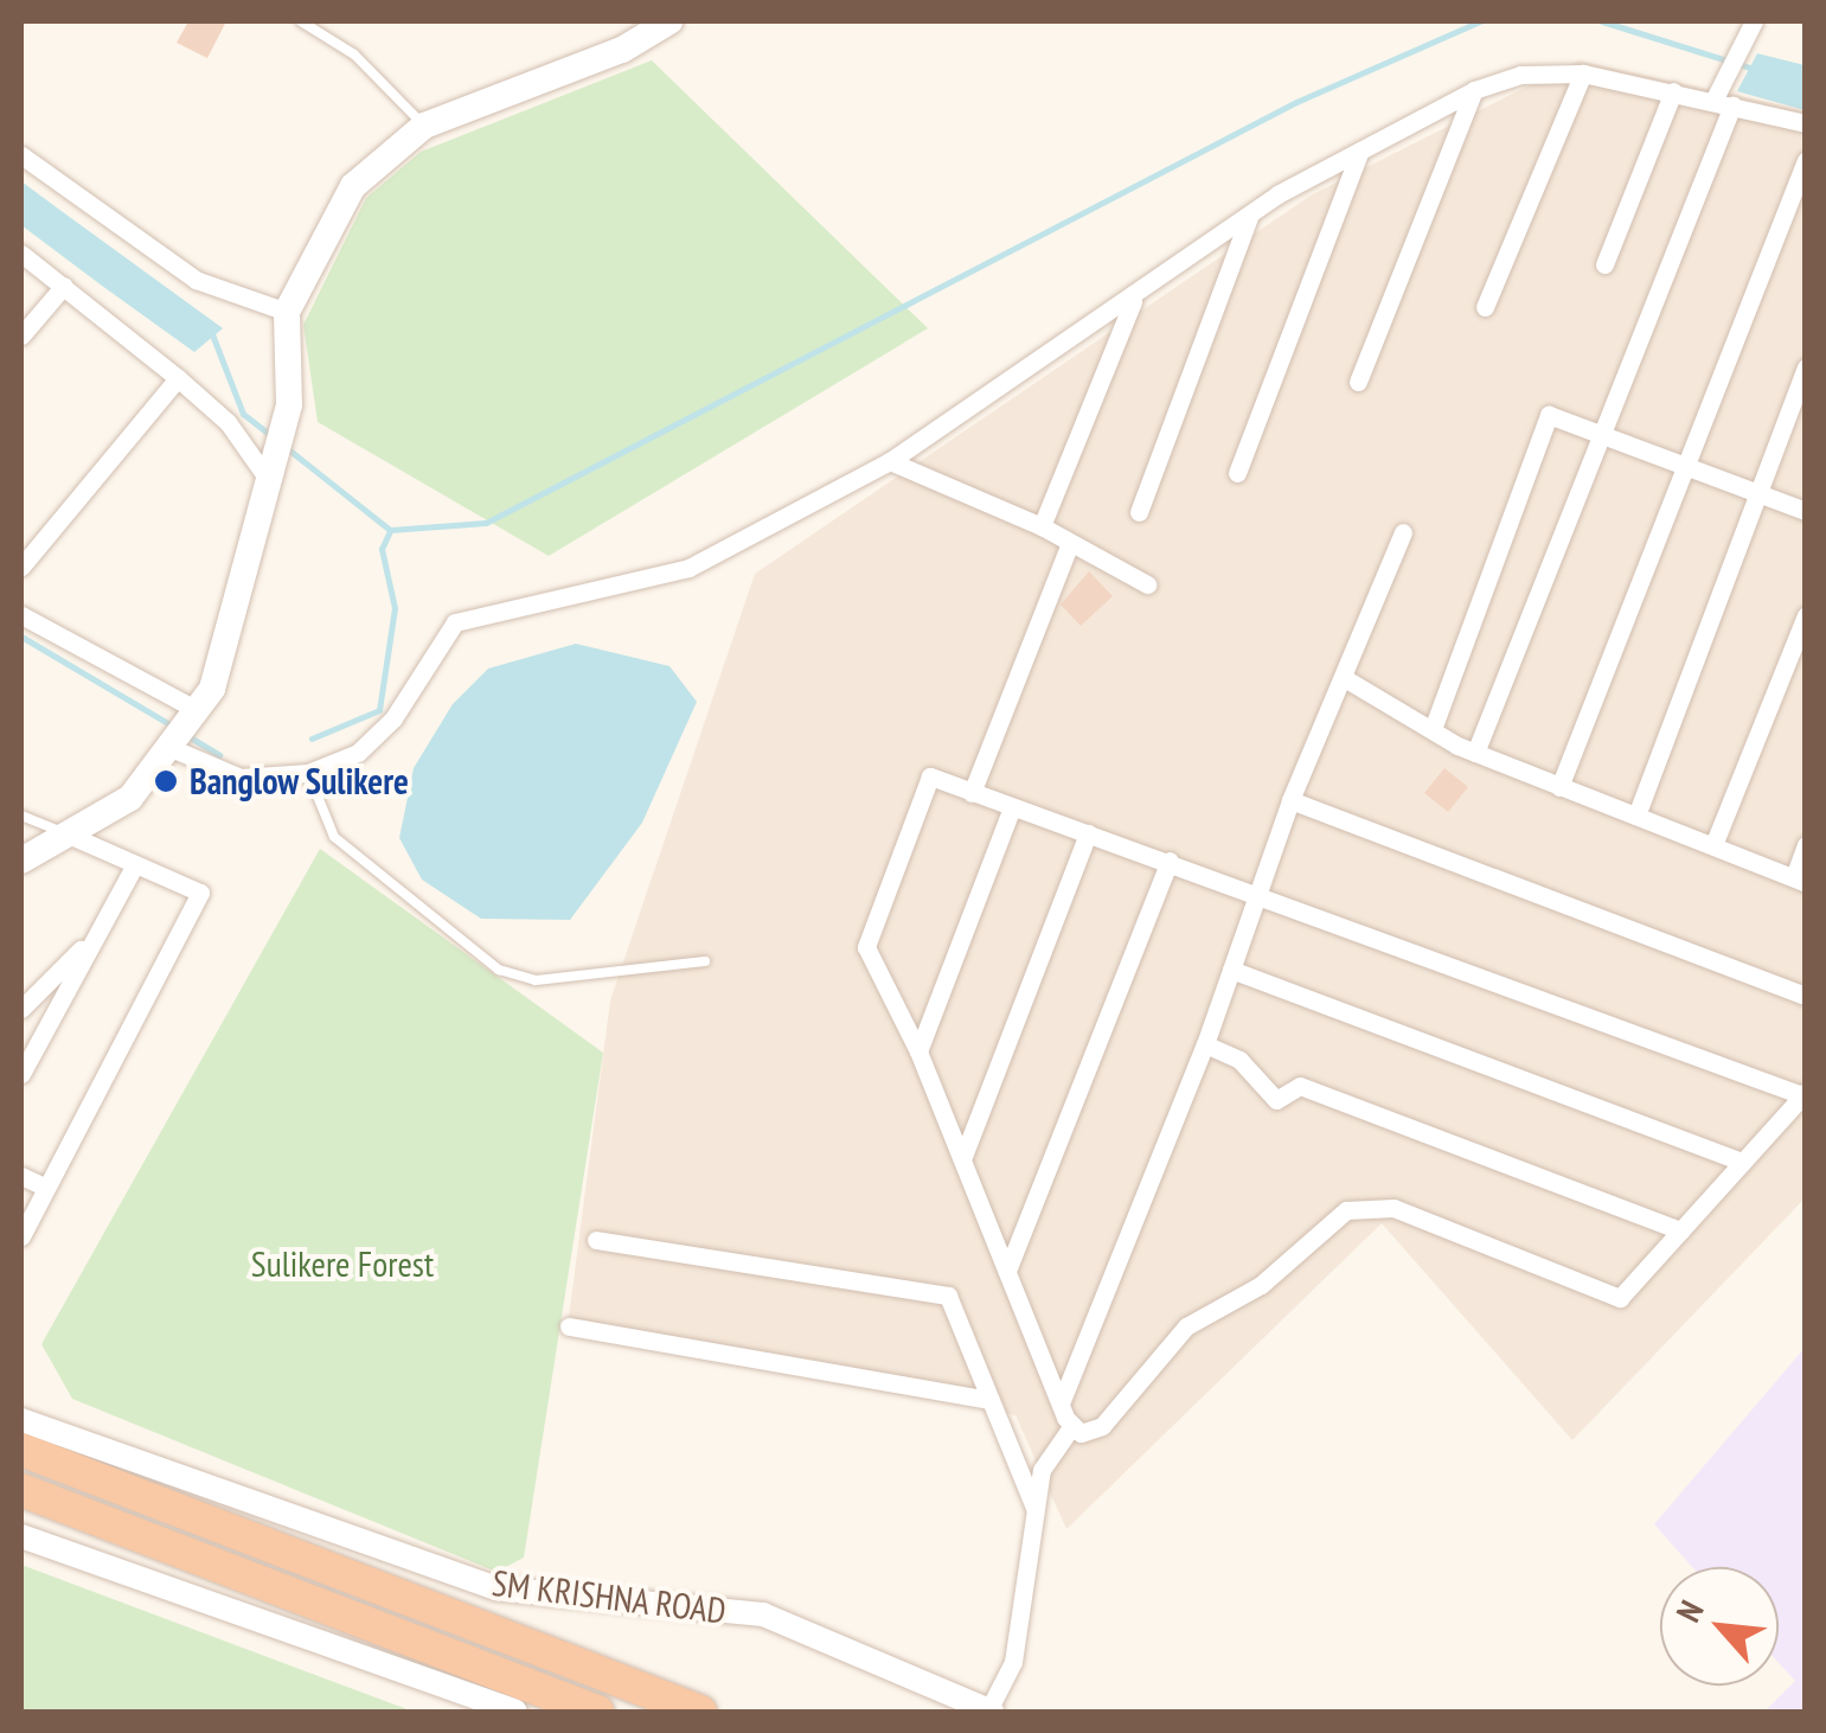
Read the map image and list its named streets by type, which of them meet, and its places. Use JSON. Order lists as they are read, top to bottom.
{
  "streets": {
    "highway": ["SM KRISHNA ROAD"]
  },
  "parks": ["Sulikere Forest"],
  "places": ["Banglow Sulikere"],
  "north": "top left"
}
